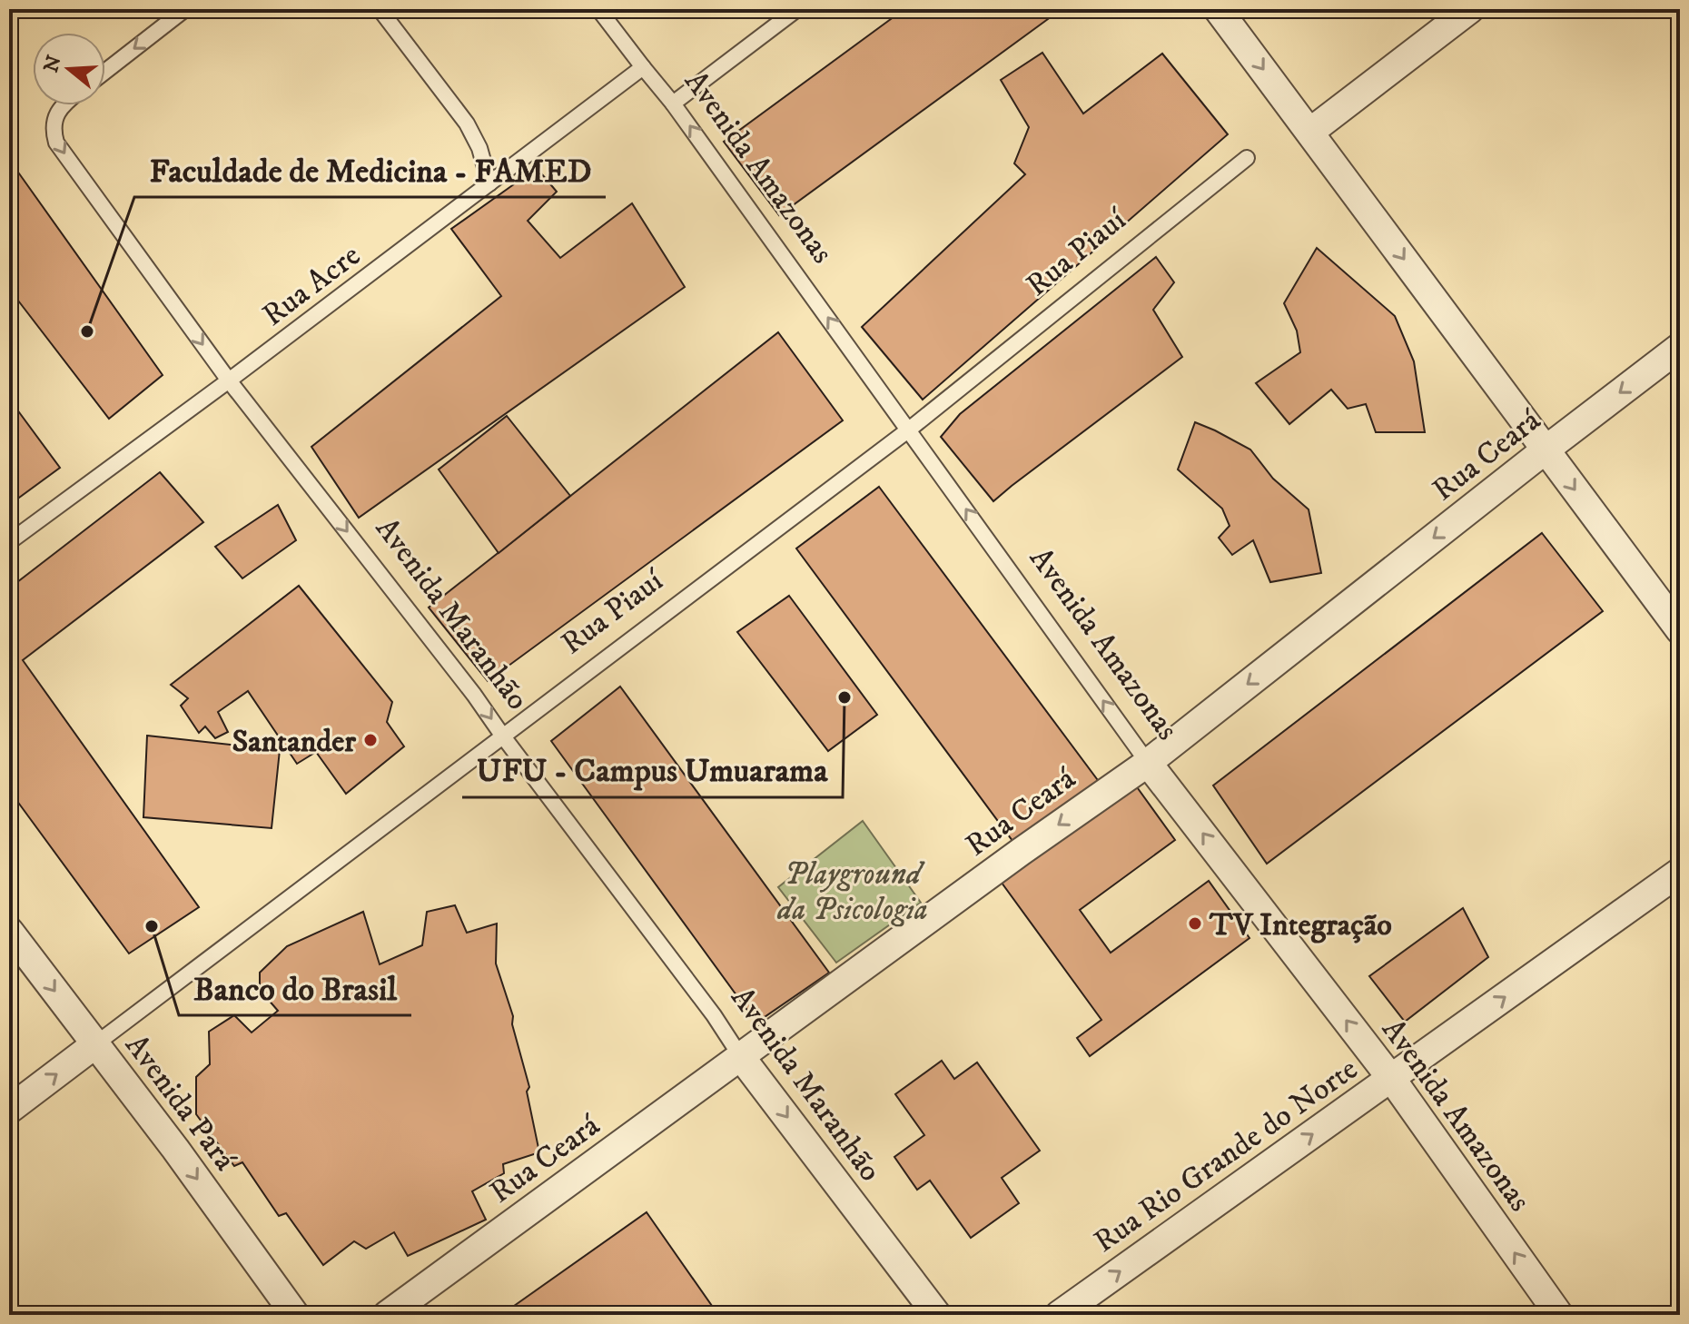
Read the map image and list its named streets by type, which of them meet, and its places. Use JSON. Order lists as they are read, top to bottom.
{
  "streets": {
    "street": [
      "Avenida Amazonas",
      "Rua Piauí",
      "Rua Ceará",
      "Avenida Maranhão",
      "Avenida Pará",
      "Rua Rio Grande do Norte"
    ],
    "lane": ["Rua Acre"]
  },
  "crossings": [
    ["Avenida Amazonas", "Rua Piauí"],
    ["Avenida Amazonas", "Rua Acre"],
    ["Avenida Amazonas", "Rua Ceará"],
    ["Avenida Amazonas", "Rua Rio Grande do Norte"],
    ["Rua Piauí", "Avenida Maranhão"],
    ["Rua Piauí", "Avenida Pará"],
    ["Rua Acre", "Avenida Maranhão"],
    ["Rua Ceará", "Avenida Maranhão"]
  ],
  "one_way": [
    "Avenida Amazonas",
    "Rua Ceará",
    "Avenida Maranhão",
    "Avenida Pará",
    "Rua Rio Grande do Norte"
  ],
  "parks": ["Playground da Psicologia"],
  "places": [
    "Faculdade de Medicina - FAMED",
    "UFU - Campus Umuarama",
    "Santander",
    "TV Integração",
    "Banco do Brasil"
  ],
  "north": "left"
}
